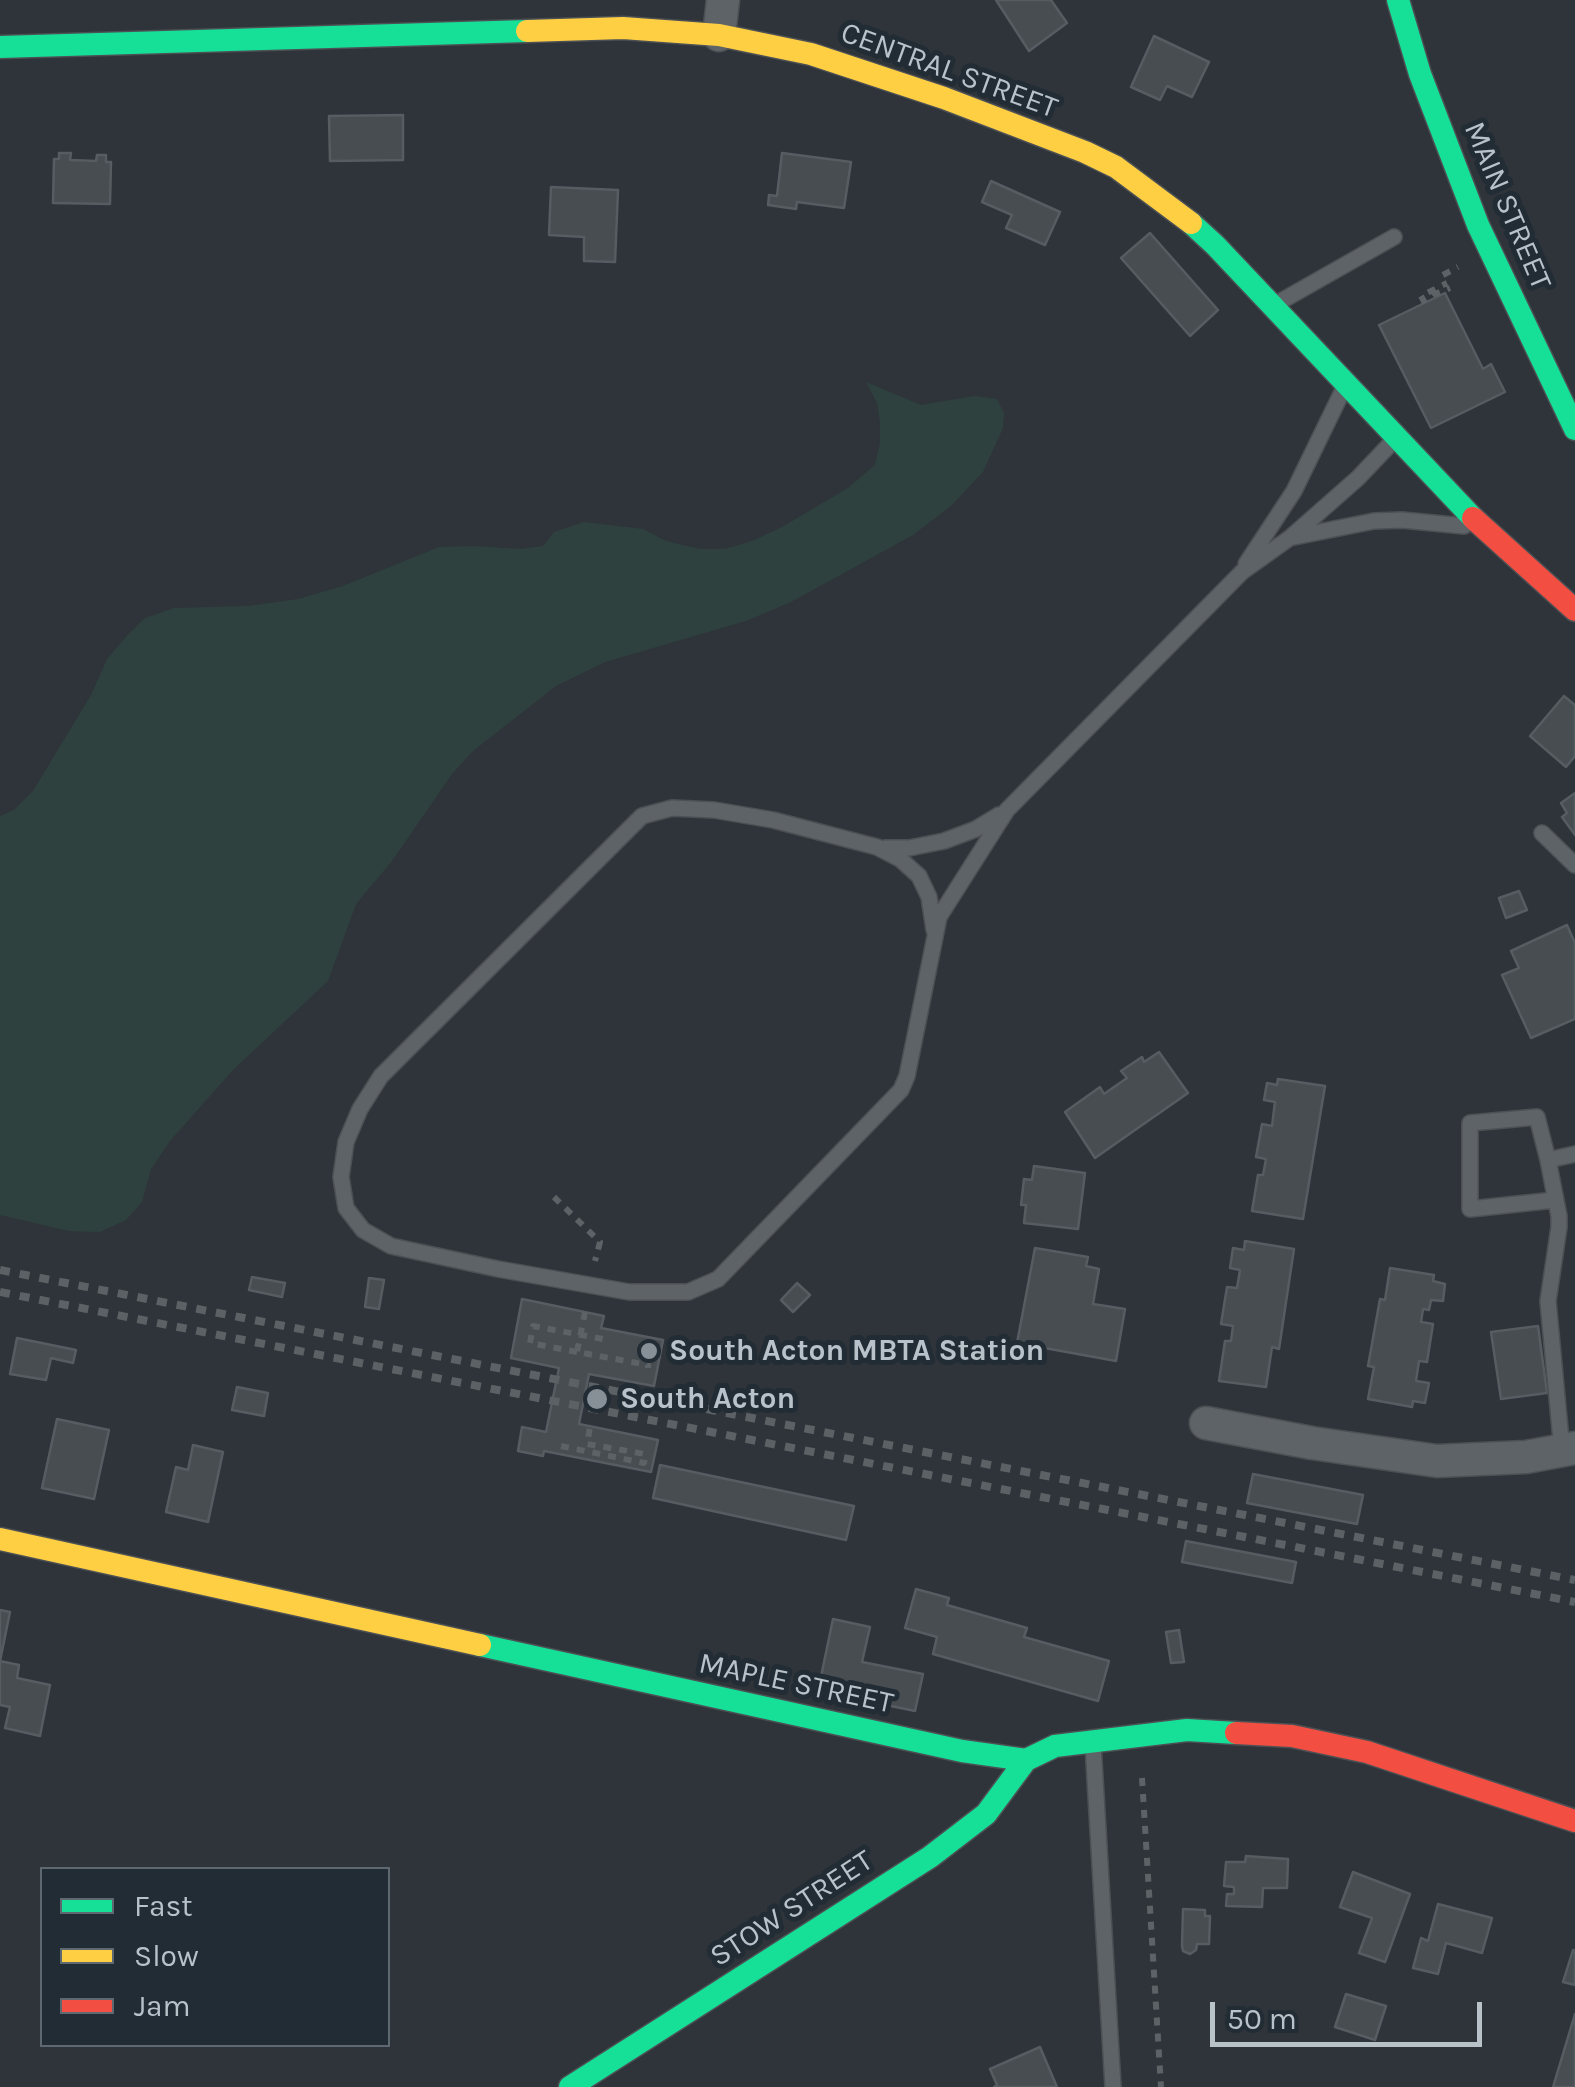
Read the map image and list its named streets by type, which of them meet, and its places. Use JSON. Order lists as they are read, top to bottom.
{
  "streets": {
    "street": [
      "CENTRAL STREET",
      "MAIN STREET",
      "MAPLE STREET",
      "STOW STREET"
    ]
  },
  "crossings": [
    ["MAPLE STREET", "STOW STREET"]
  ],
  "places": ["South Acton MBTA Station", "South Acton"],
  "legend": ["Fast", "Slow", "Jam"],
  "scale_bar": "50 m"
}
